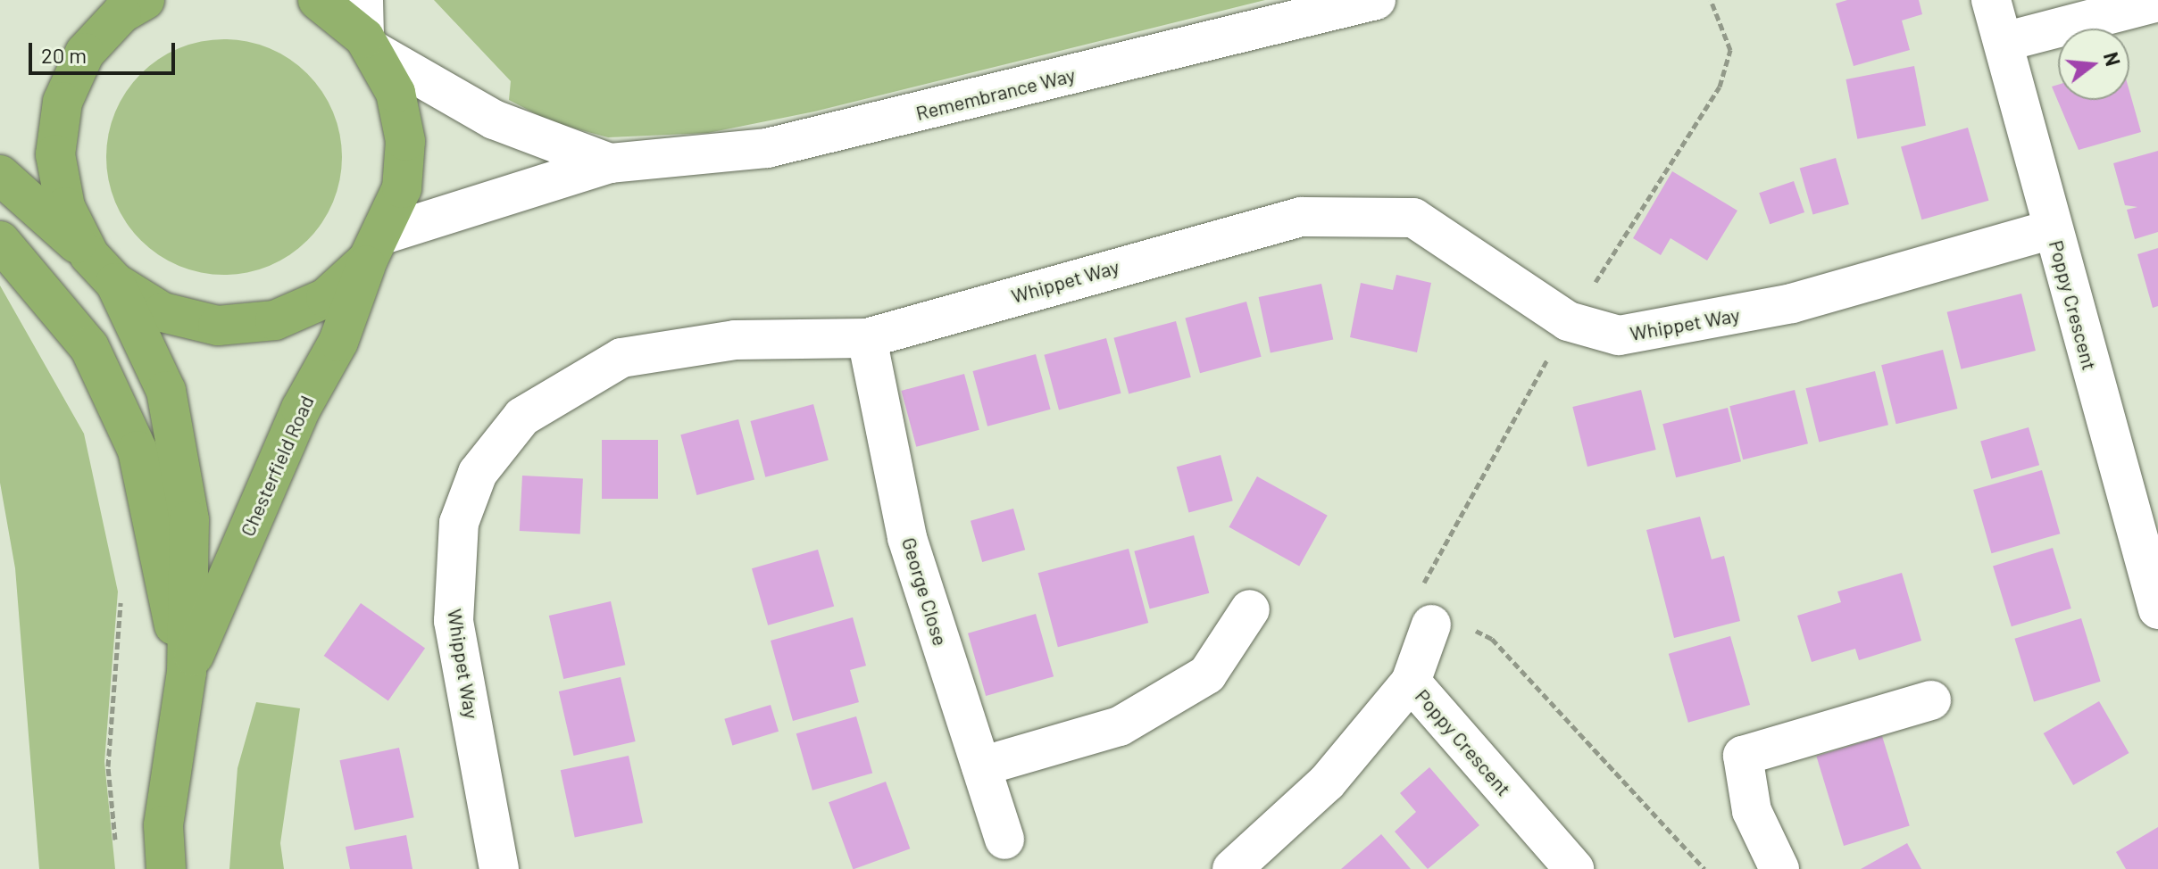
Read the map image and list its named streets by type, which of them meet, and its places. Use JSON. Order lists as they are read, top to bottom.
{
  "streets": {
    "highway": ["Chesterfield Road"],
    "street": [
      "Remembrance Way",
      "Whippet Way",
      "Poppy Crescent",
      "George Close"
    ]
  },
  "crossings": [
    ["Remembrance Way", "Chesterfield Road"],
    ["Whippet Way", "Poppy Crescent"],
    ["Whippet Way", "George Close"]
  ],
  "scale_bar": "20 m",
  "north": "right"
}
